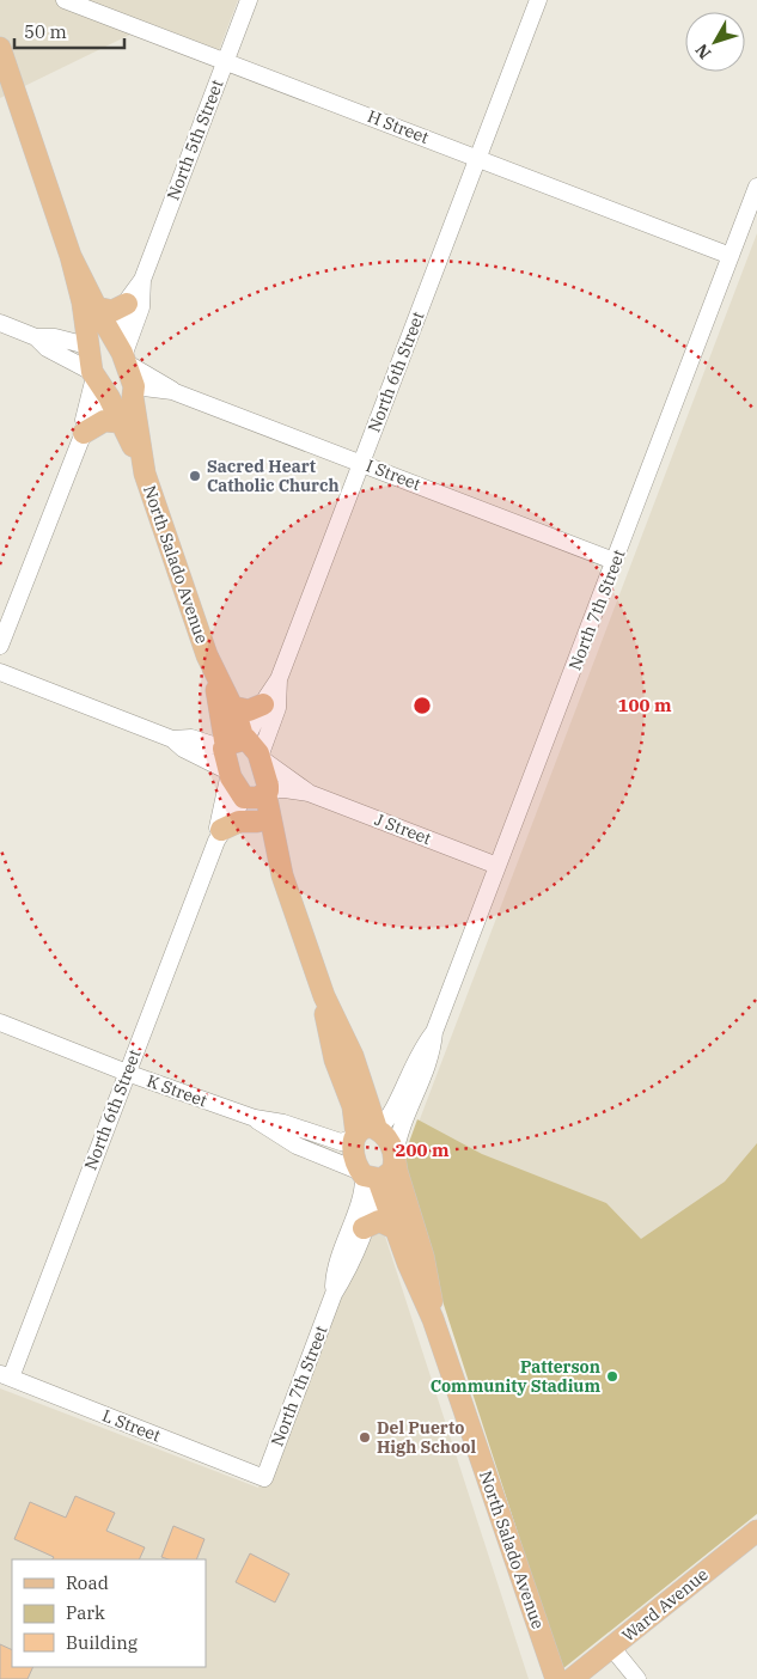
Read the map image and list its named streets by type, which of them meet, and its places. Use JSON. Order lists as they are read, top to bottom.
{
  "streets": {
    "main road": ["North Salado Avenue", "Ward Avenue"],
    "street": [
      "H Street",
      "North 5th Street",
      "North 6th Street",
      "I Street",
      "North 7th Street",
      "J Street",
      "K Street",
      "L Street"
    ]
  },
  "crossings": [
    ["H Street", "North 5th Street"],
    ["H Street", "North 6th Street"],
    ["H Street", "North 7th Street"],
    ["North 5th Street", "I Street"],
    ["North 5th Street", "North Salado Avenue"],
    ["North 6th Street", "I Street"],
    ["North 6th Street", "North Salado Avenue"],
    ["North 6th Street", "J Street"],
    ["North 6th Street", "K Street"],
    ["North 6th Street", "L Street"],
    ["I Street", "North Salado Avenue"],
    ["I Street", "North 7th Street"],
    ["North Salado Avenue", "North 7th Street"],
    ["North Salado Avenue", "J Street"],
    ["North Salado Avenue", "K Street"],
    ["North 7th Street", "J Street"],
    ["North 7th Street", "K Street"],
    ["North 7th Street", "L Street"]
  ],
  "places": ["Sacred Heart Catholic Church", "Patterson Community Stadium", "Del Puerto High School"],
  "legend": ["Road", "Park", "Building"],
  "scale_bar": "50 m",
  "north": "bottom left",
  "rings": ["100 m", "200 m"]
}
